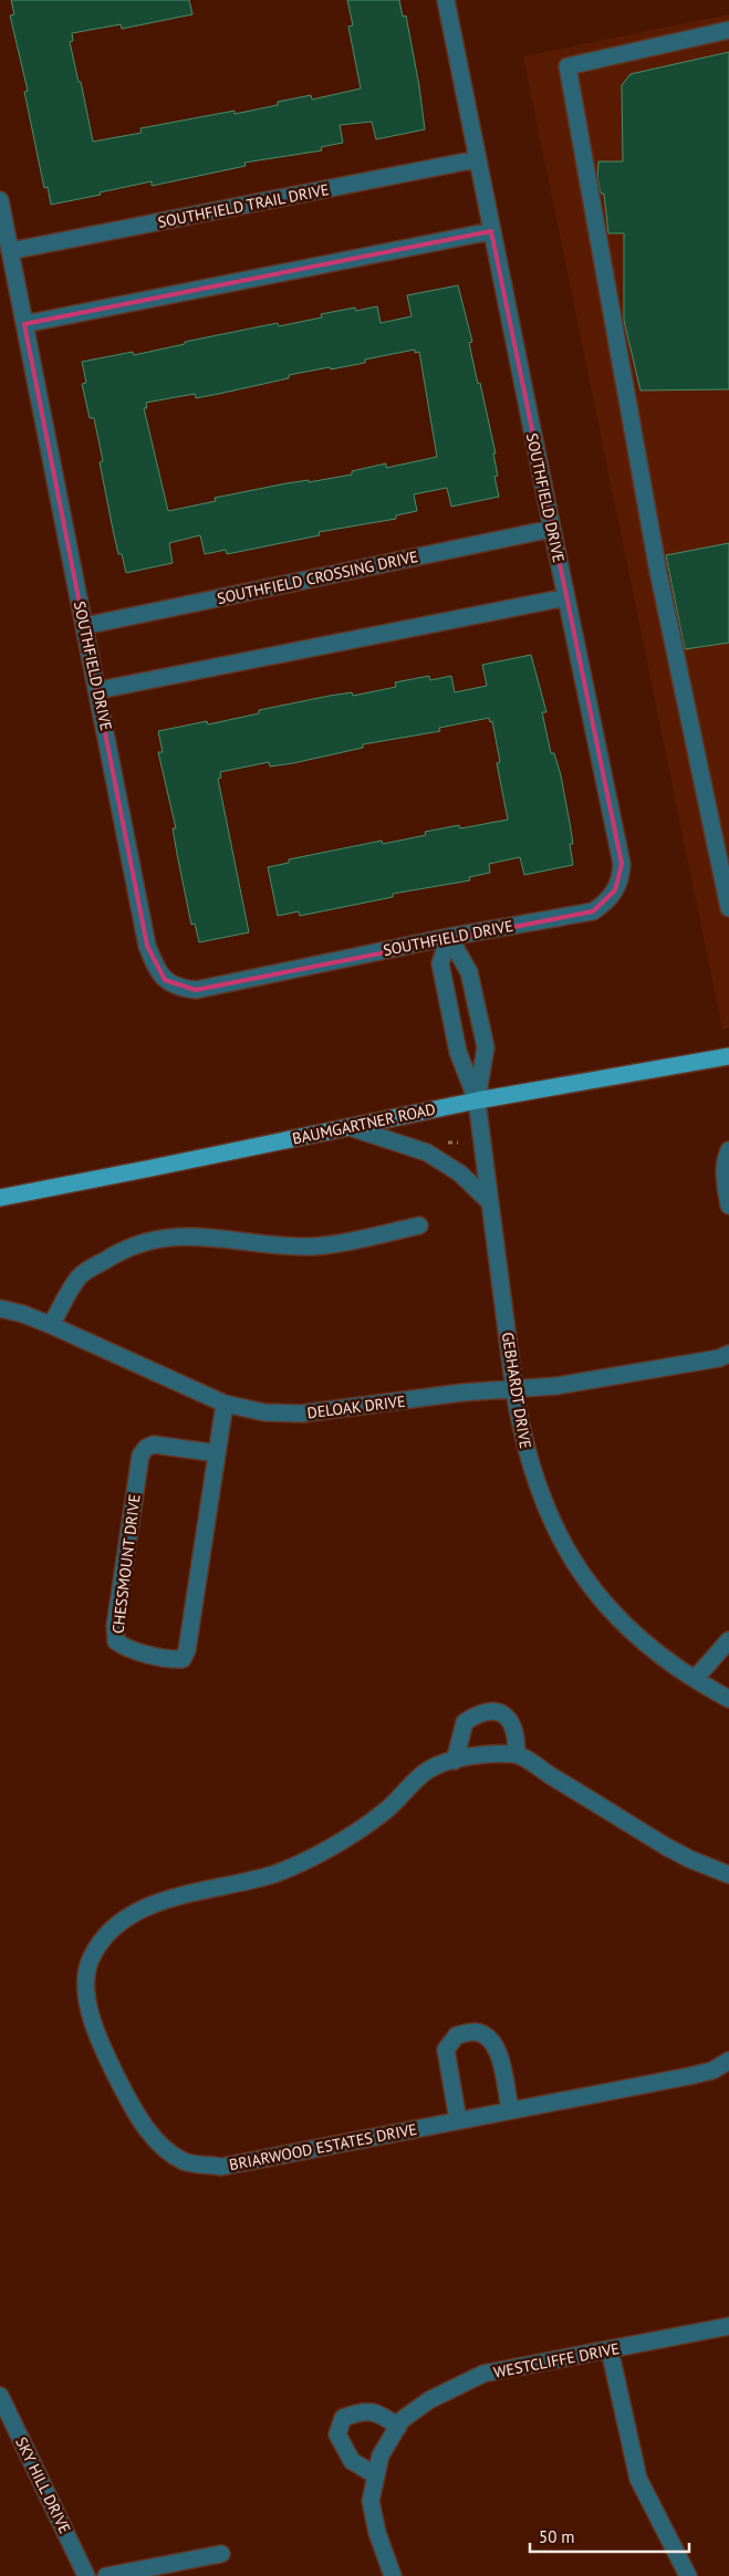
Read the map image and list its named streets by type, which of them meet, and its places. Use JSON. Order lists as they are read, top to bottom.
{
  "streets": {
    "main road": ["BAUMGARTNER ROAD"],
    "street": [
      "SOUTHFIELD TRAIL DRIVE",
      "SOUTHFIELD DRIVE",
      "SOUTHFIELD CROSSING DRIVE",
      "GEBHARDT DRIVE",
      "DELOAK DRIVE",
      "CHESSMOUNT DRIVE",
      "BRIARWOOD ESTATES DRIVE",
      "WESTCLIFFE DRIVE",
      "SKY HILL DRIVE"
    ]
  },
  "crossings": [
    ["SOUTHFIELD TRAIL DRIVE", "SOUTHFIELD DRIVE"],
    ["SOUTHFIELD DRIVE", "SOUTHFIELD CROSSING DRIVE"],
    ["BAUMGARTNER ROAD", "GEBHARDT DRIVE"],
    ["GEBHARDT DRIVE", "DELOAK DRIVE"],
    ["DELOAK DRIVE", "CHESSMOUNT DRIVE"]
  ],
  "scale_bar": "50 m"
}
